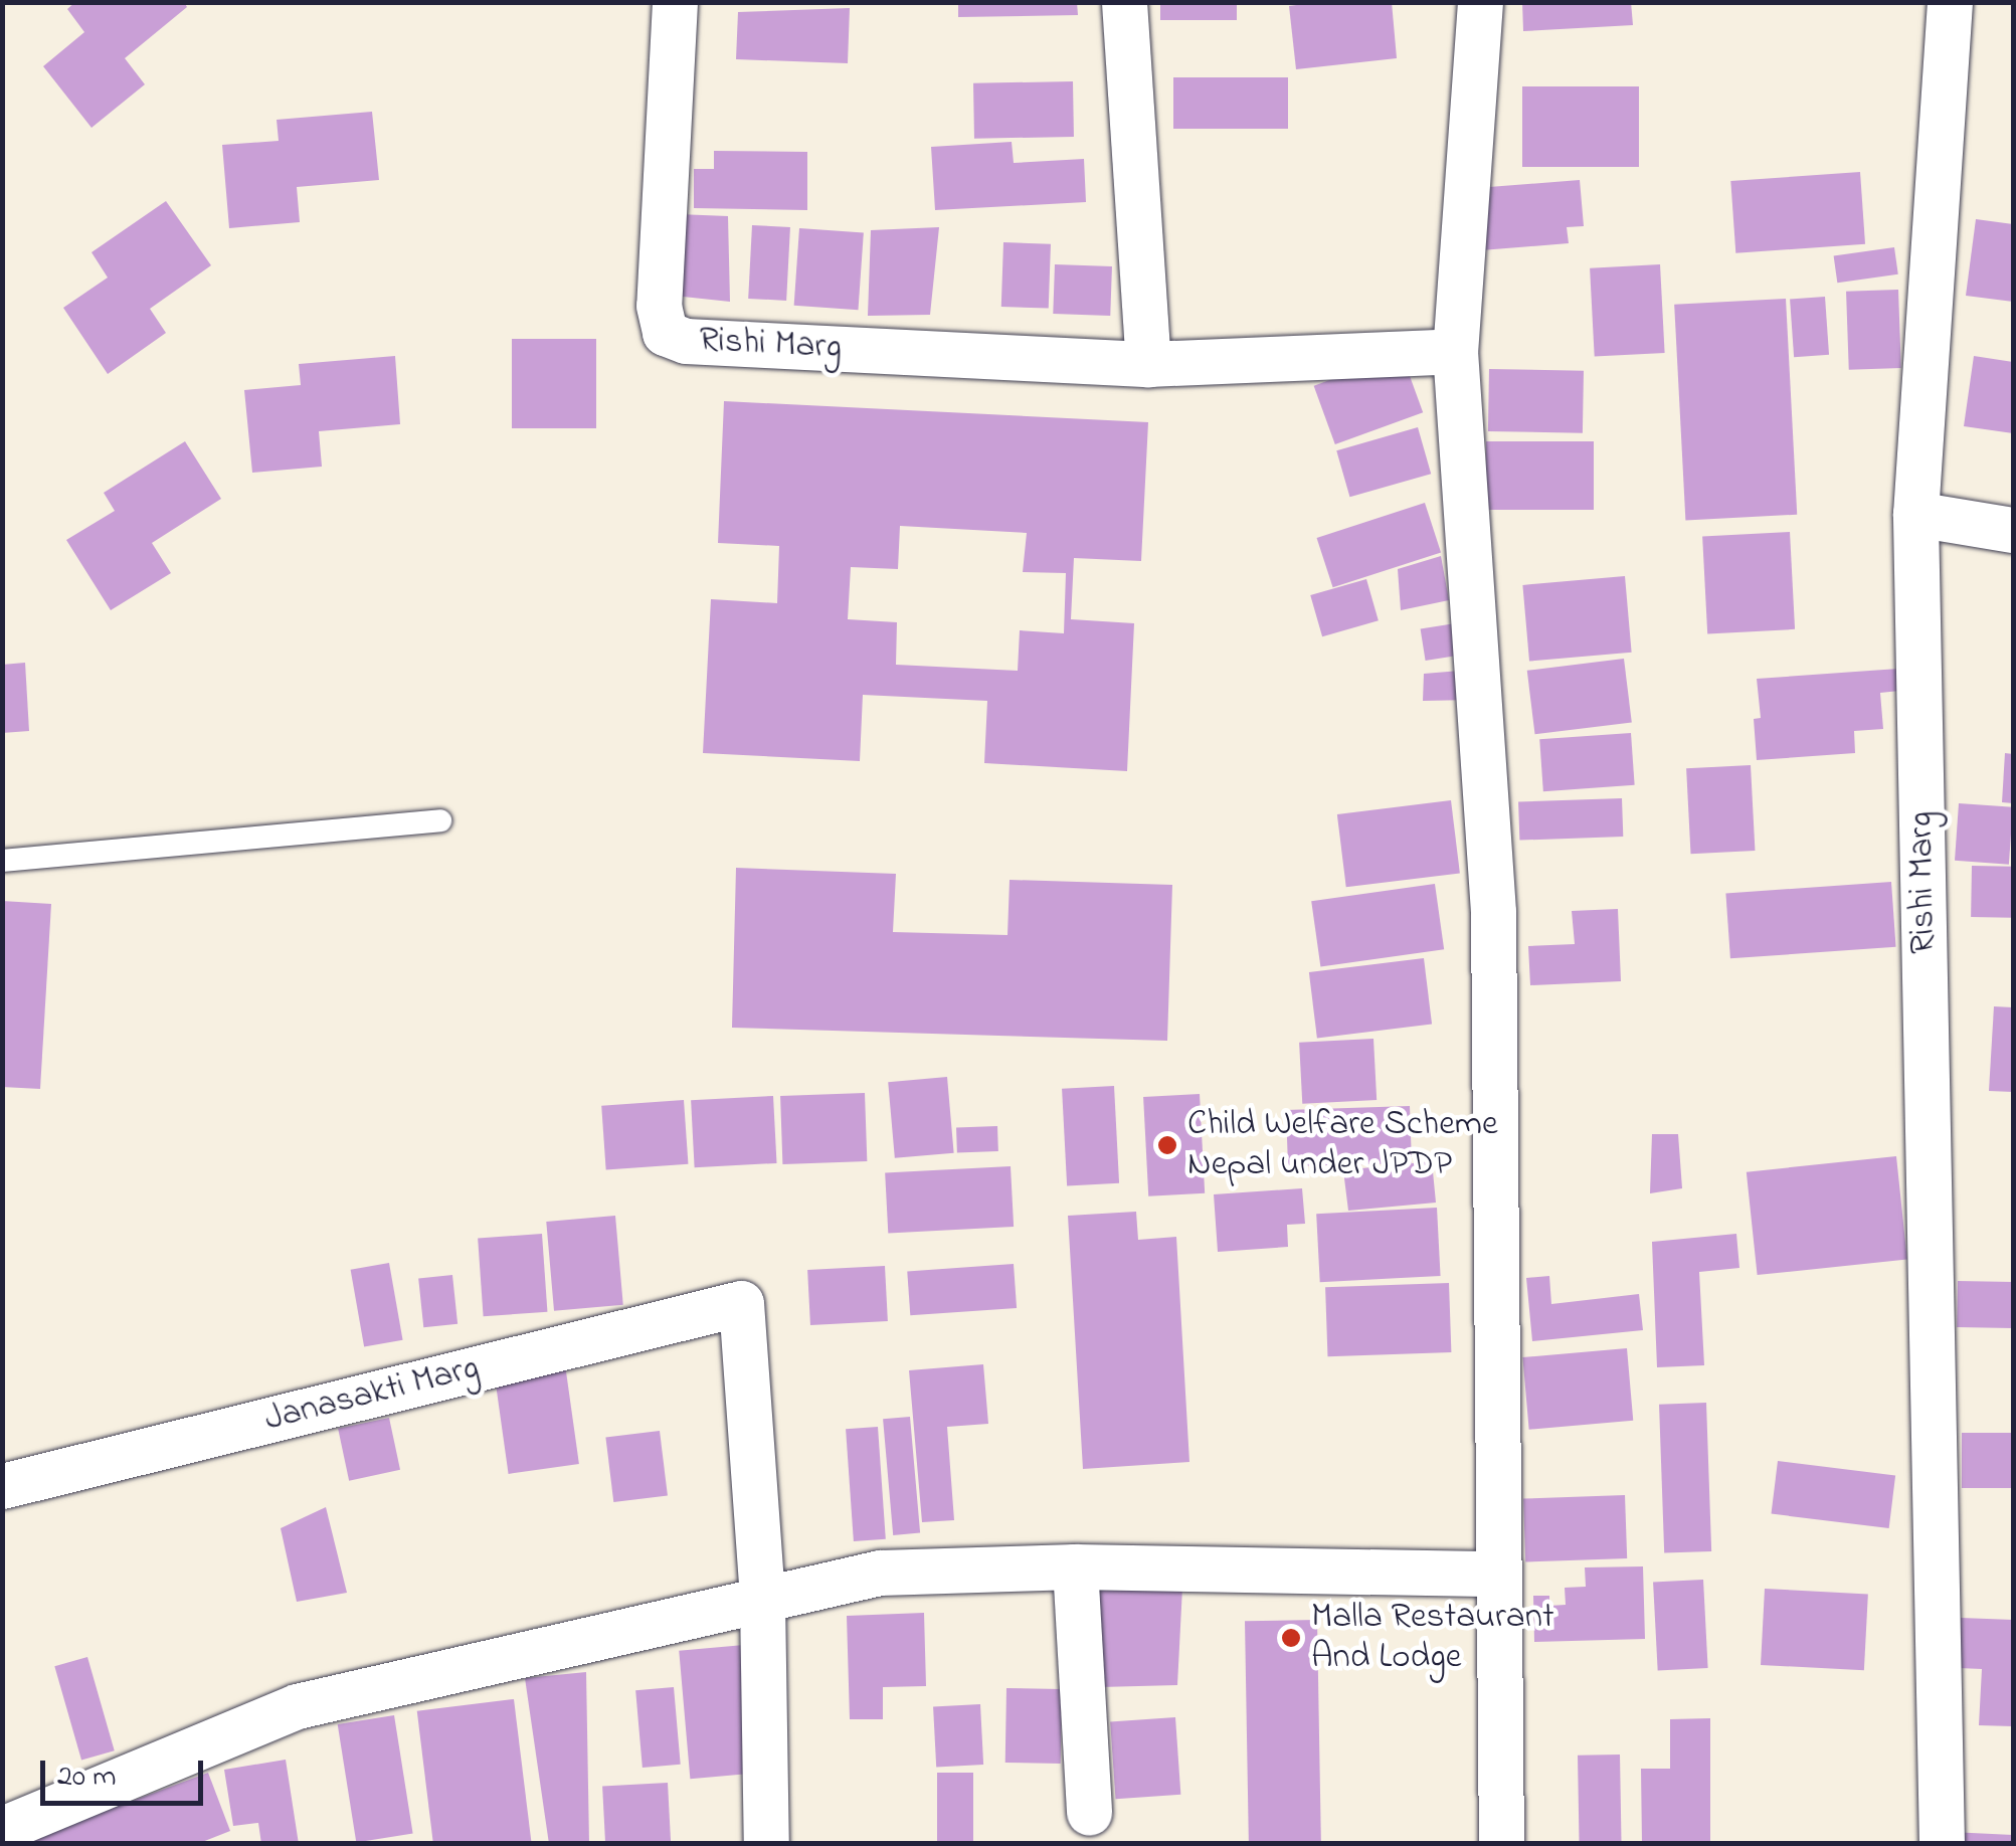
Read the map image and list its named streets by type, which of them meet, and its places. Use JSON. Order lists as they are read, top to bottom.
{
  "streets": {
    "street": ["Rishi Marg", "Janasakti Marg"]
  },
  "places": ["Child Welfare Scheme Nepal under JPDP", "Malla Restaurant And Lodge"],
  "scale_bar": "20 m"
}
